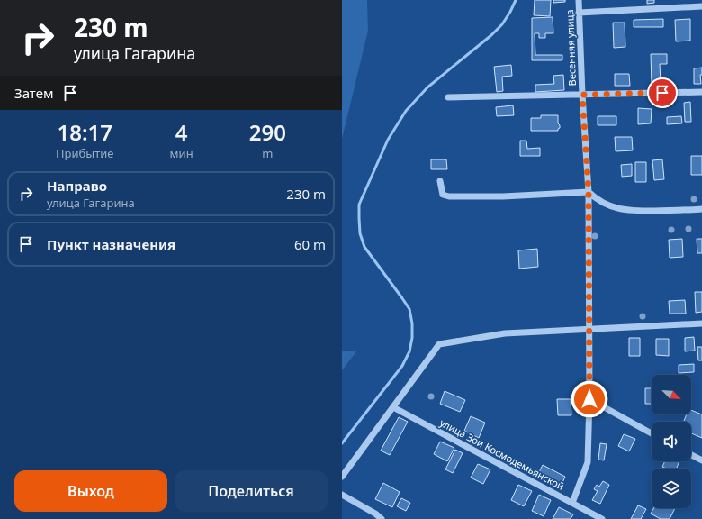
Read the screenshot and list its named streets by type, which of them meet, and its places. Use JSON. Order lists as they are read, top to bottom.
{
  "streets": {
    "street": ["Весенняя улица", "улица Зои Космодемьянской"]
  },
  "crossings": [
    ["Весенняя улица", "улица Зои Космодемьянской"]
  ],
  "north": "bottom right",
  "page": {
    "turn": ["230 m", "улица Гагарина"],
    "then": "Затем",
    "eta": [
      "18:17",
      "Прибытие",
      "4",
      "мин",
      "290",
      "m"
    ],
    "list": [
      {
        "name": "Направо",
        "note": "улица Гагарина",
        "value": "230 m"
      },
      {
        "name": "Пункт назначения",
        "value": "60 m"
      }
    ],
    "buttons": ["Выход", "Поделиться"]
  }
}
